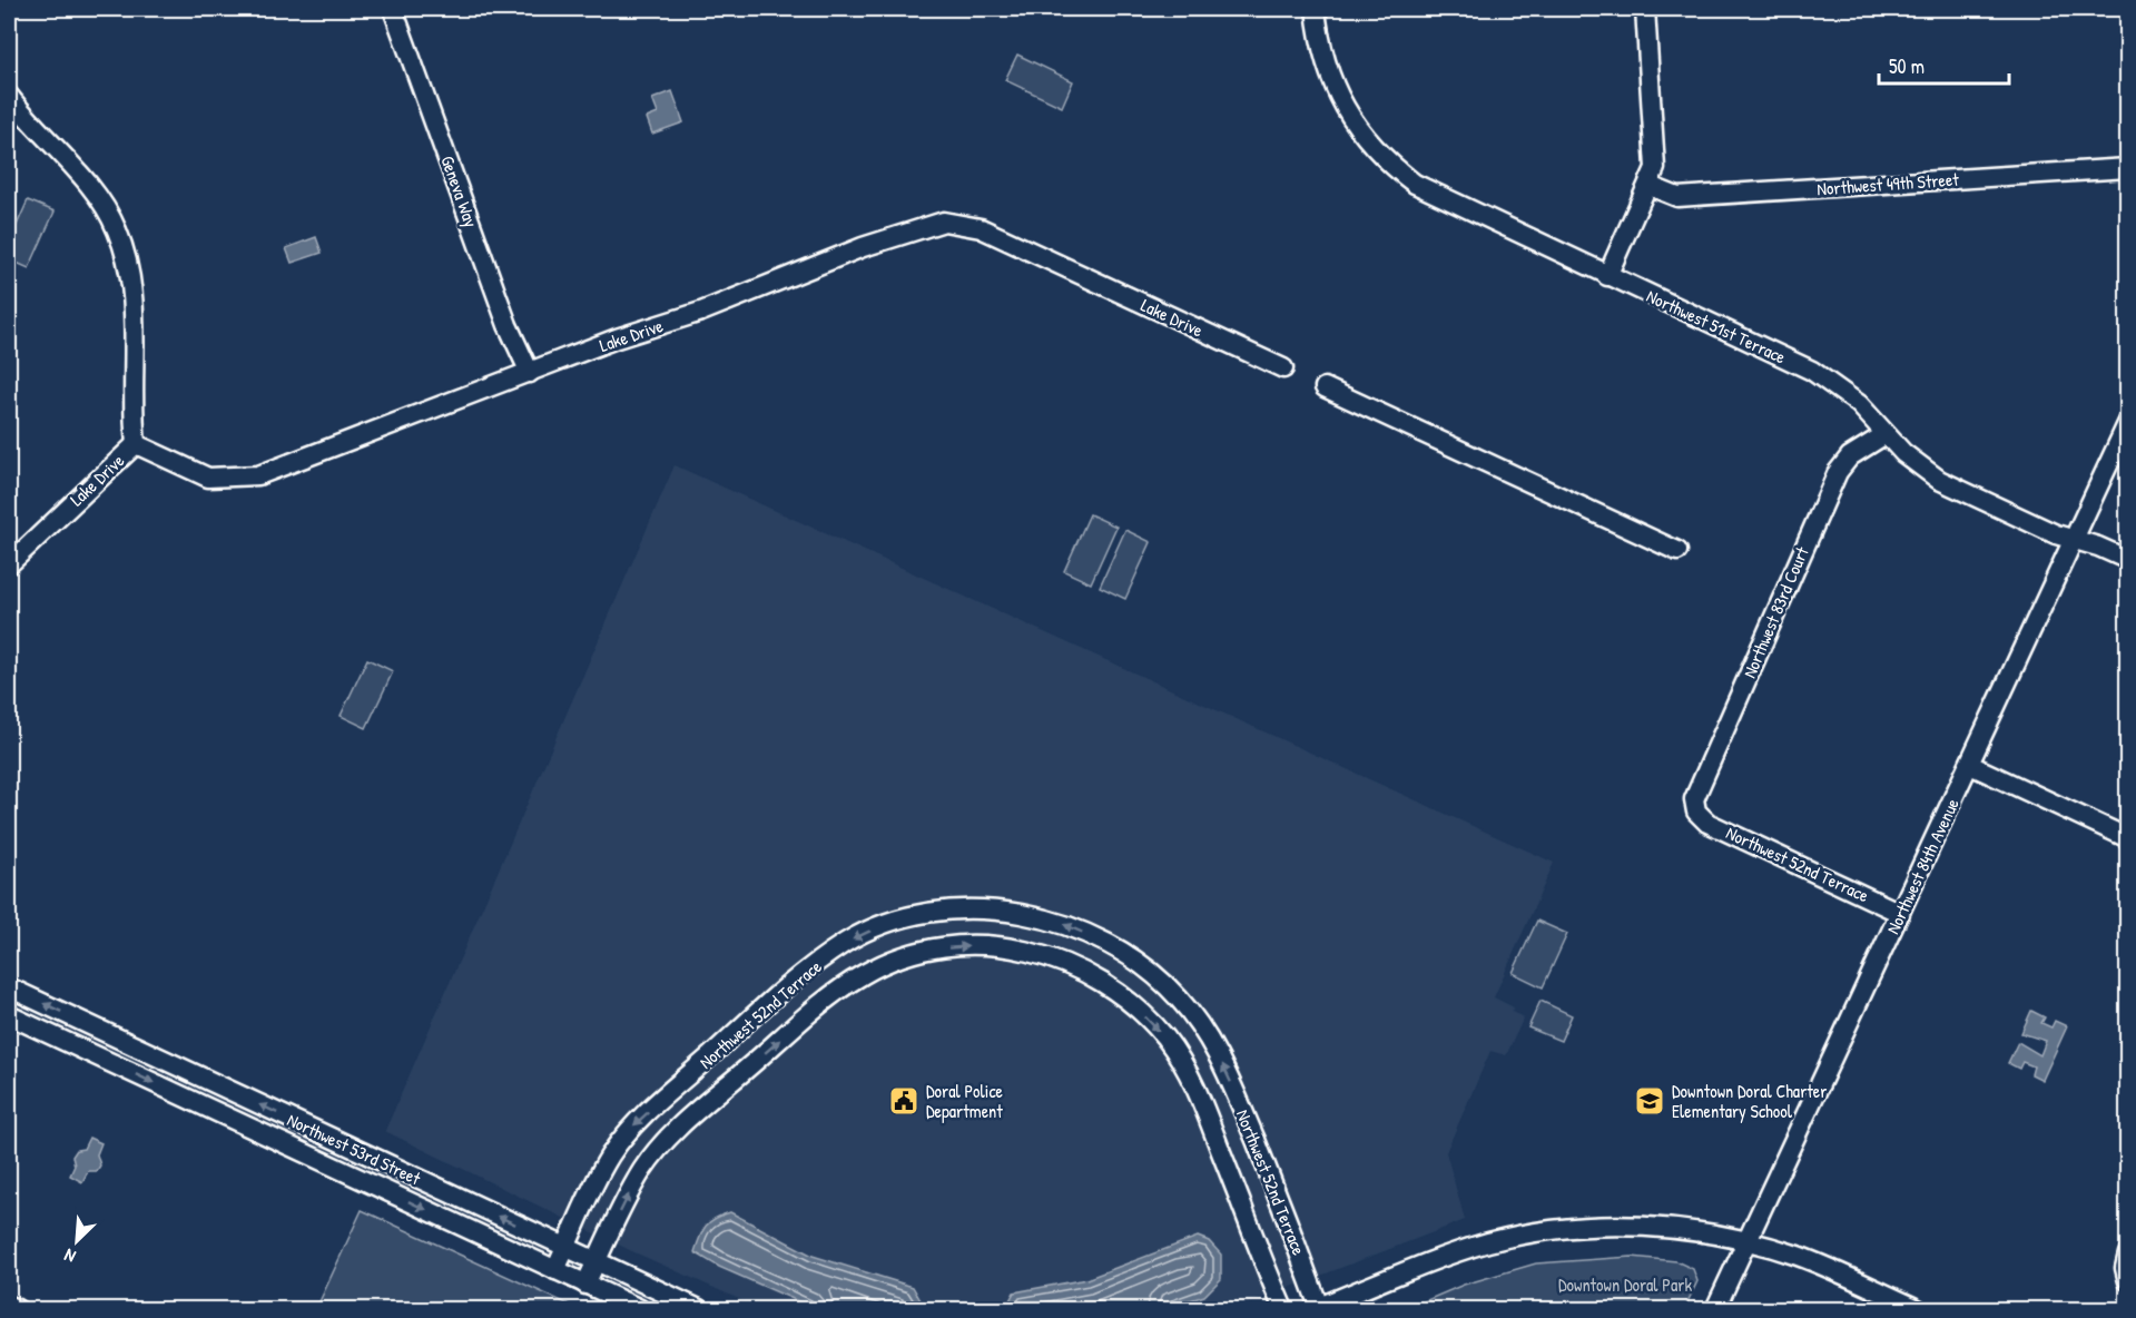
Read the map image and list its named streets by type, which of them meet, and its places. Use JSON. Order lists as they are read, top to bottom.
{
  "streets": {
    "street": [
      "Northwest 49th Street",
      "Geneva Way",
      "Lake Drive",
      "Northwest 51st Terrace",
      "Northwest 83rd Court",
      "Northwest 52nd Terrace",
      "Northwest 84th Avenue",
      "Northwest 53rd Street"
    ]
  },
  "crossings": [
    ["Geneva Way", "Lake Drive"],
    ["Northwest 51st Terrace", "Northwest 83rd Court"],
    ["Northwest 51st Terrace", "Northwest 84th Avenue"],
    ["Northwest 83rd Court", "Northwest 52nd Terrace"],
    ["Northwest 52nd Terrace", "Northwest 84th Avenue"],
    ["Northwest 52nd Terrace", "Northwest 53rd Street"]
  ],
  "parks": ["Downtown Doral Park"],
  "places": {
    "public building": ["Doral Police Department"],
    "school or university": ["Downtown Doral Charter Elementary School"]
  },
  "scale_bar": "50 m",
  "north": "bottom left"
}
